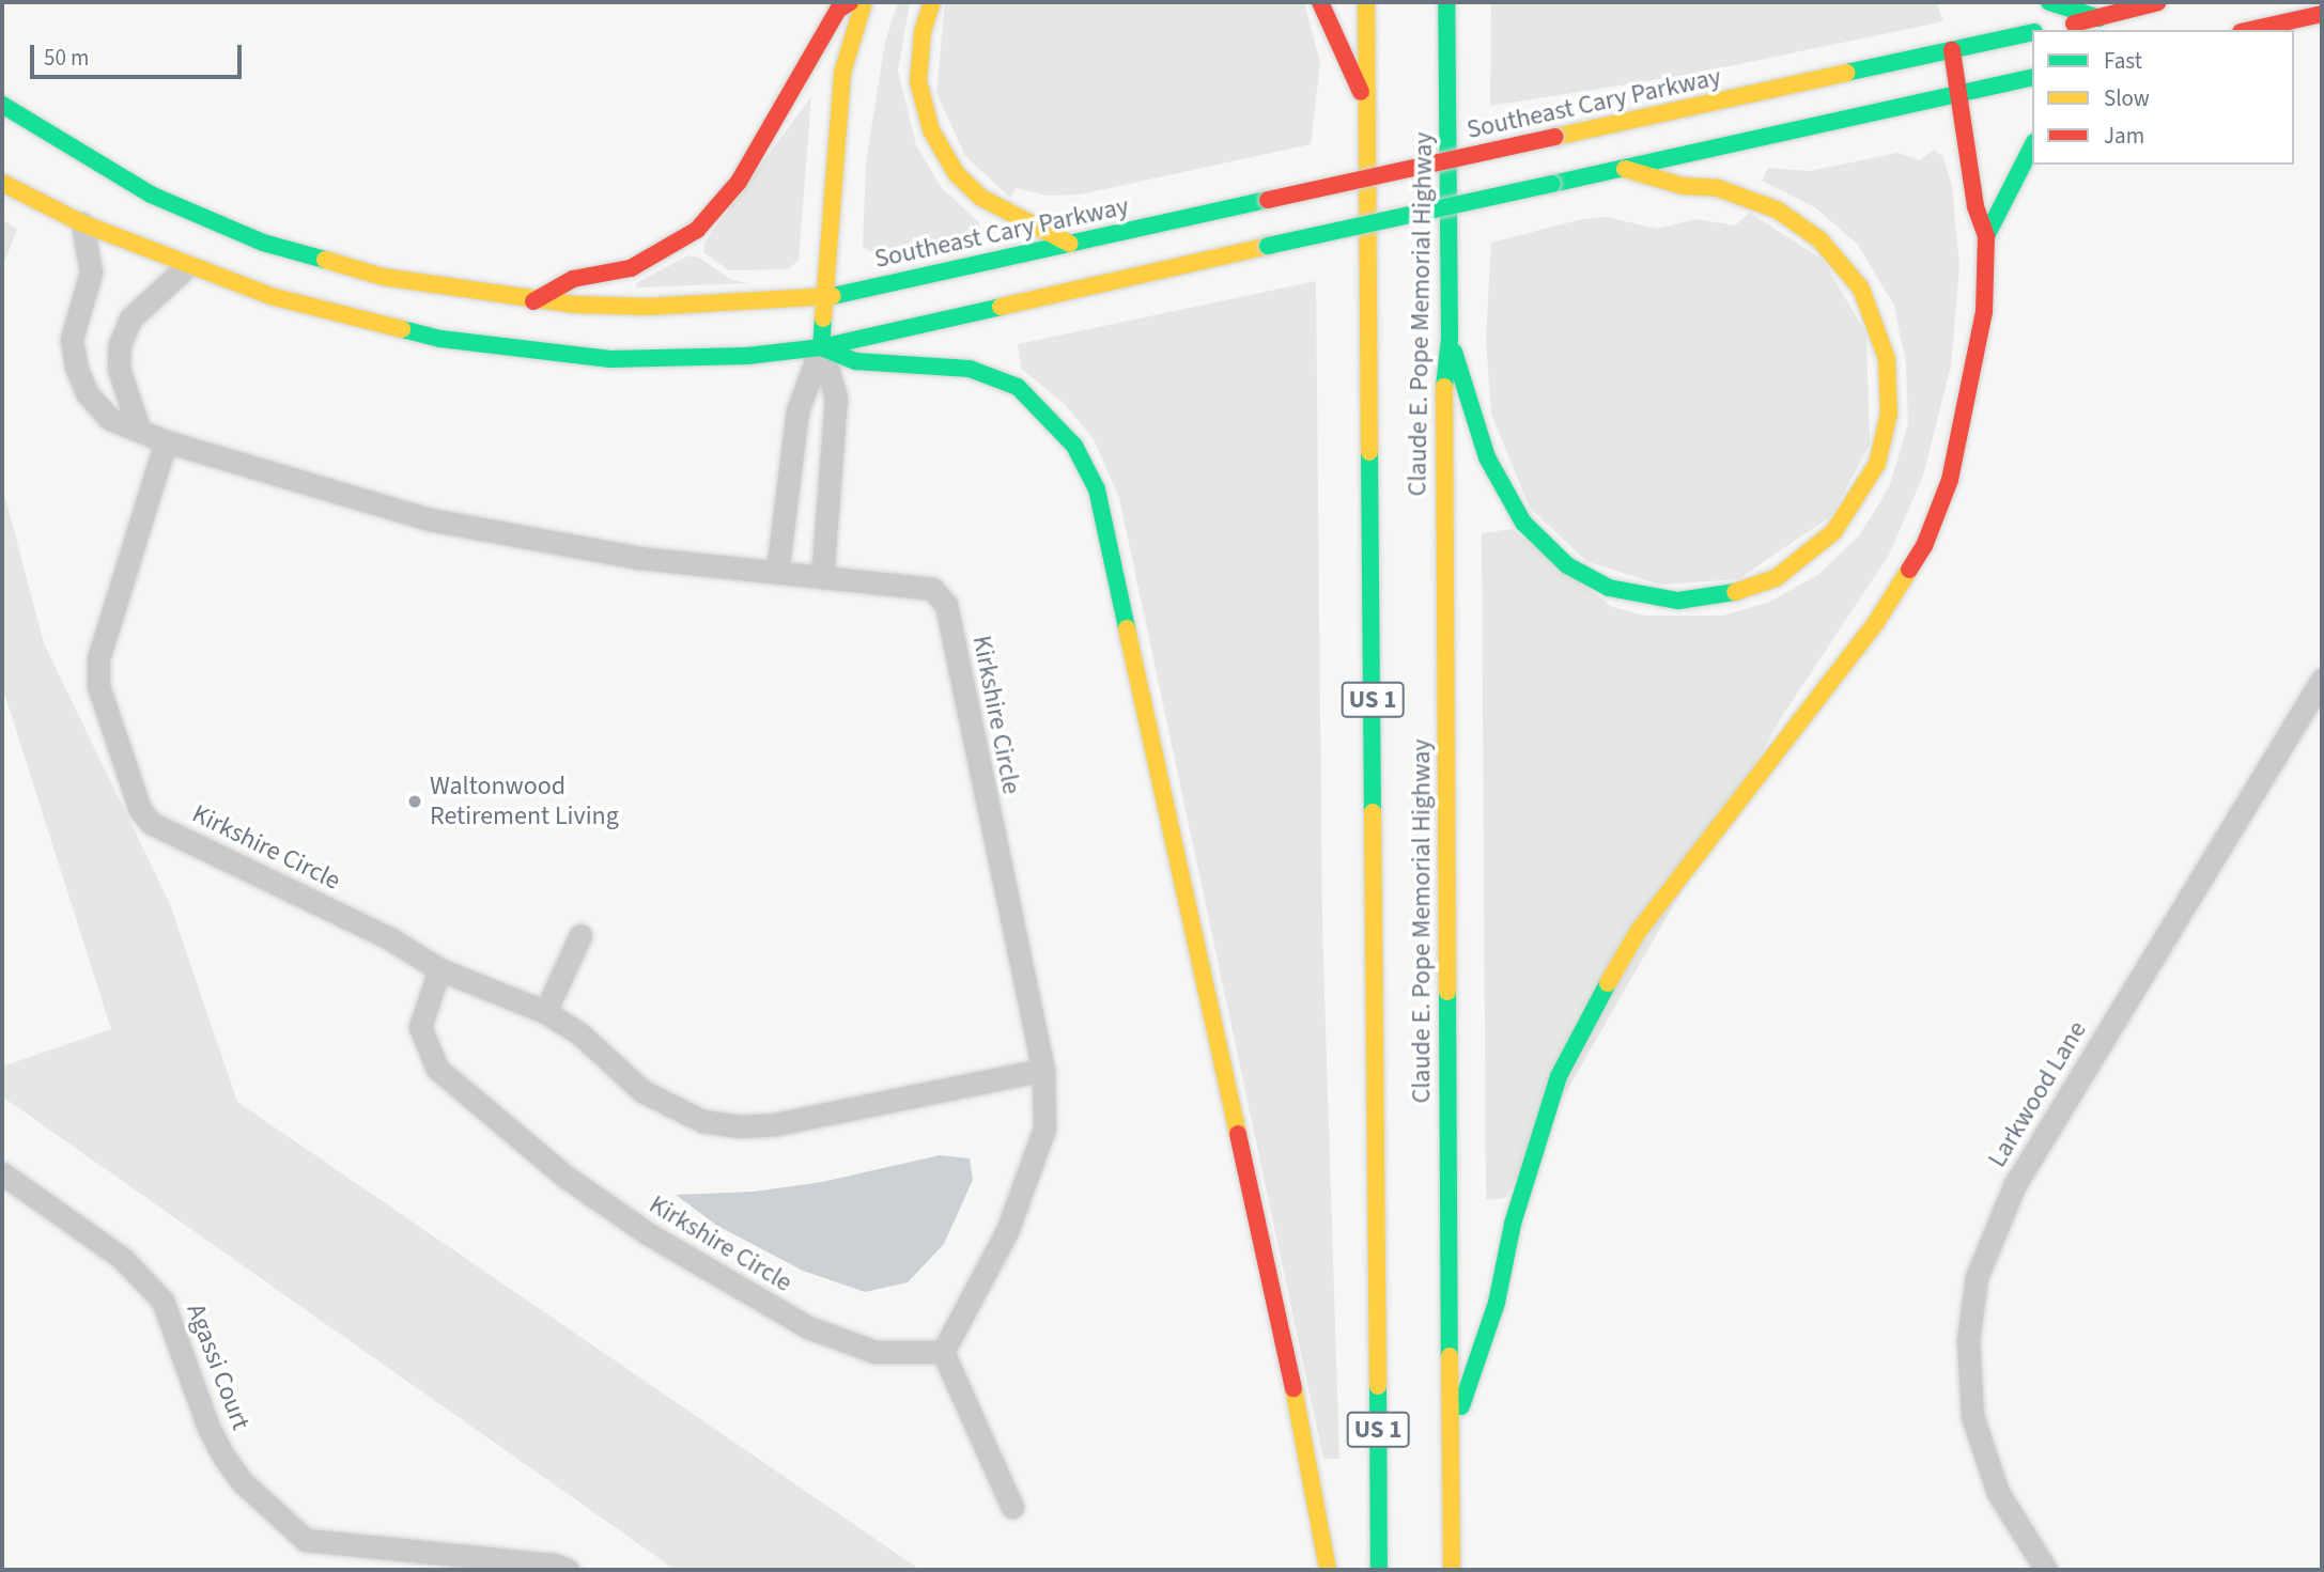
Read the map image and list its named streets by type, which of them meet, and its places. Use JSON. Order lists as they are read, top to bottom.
{
  "streets": {
    "main road": ["Southeast Cary Parkway", "Claude E. Pope Memorial Highway", "US 1"],
    "street": ["Kirkshire Circle", "Larkwood Lane", "Agassi Court"]
  },
  "places": ["Waltonwood Retirement Living"],
  "legend": ["Fast", "Slow", "Jam"],
  "scale_bar": "50 m"
}
